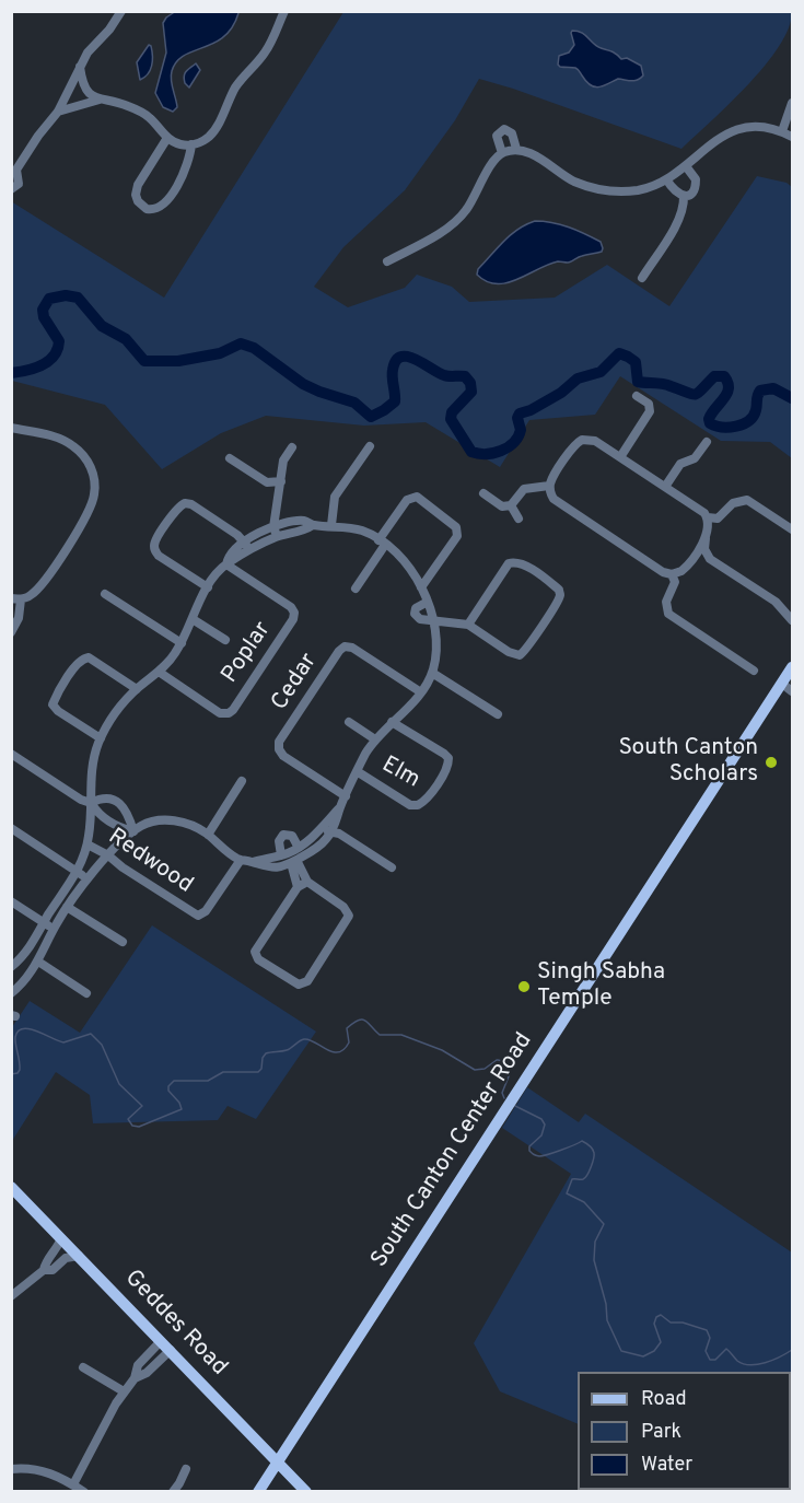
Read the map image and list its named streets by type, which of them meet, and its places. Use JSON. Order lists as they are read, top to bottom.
{
  "streets": {
    "main road": ["South Canton Center Road", "Geddes Road"],
    "street": [
      "Poplar",
      "Cedar",
      "Elm",
      "Redwood"
    ]
  },
  "crossings": [
    ["South Canton Center Road", "Geddes Road"]
  ],
  "places": ["South Canton Scholars", "Singh Sabha Temple"],
  "legend": ["Road", "Park", "Water"]
}
